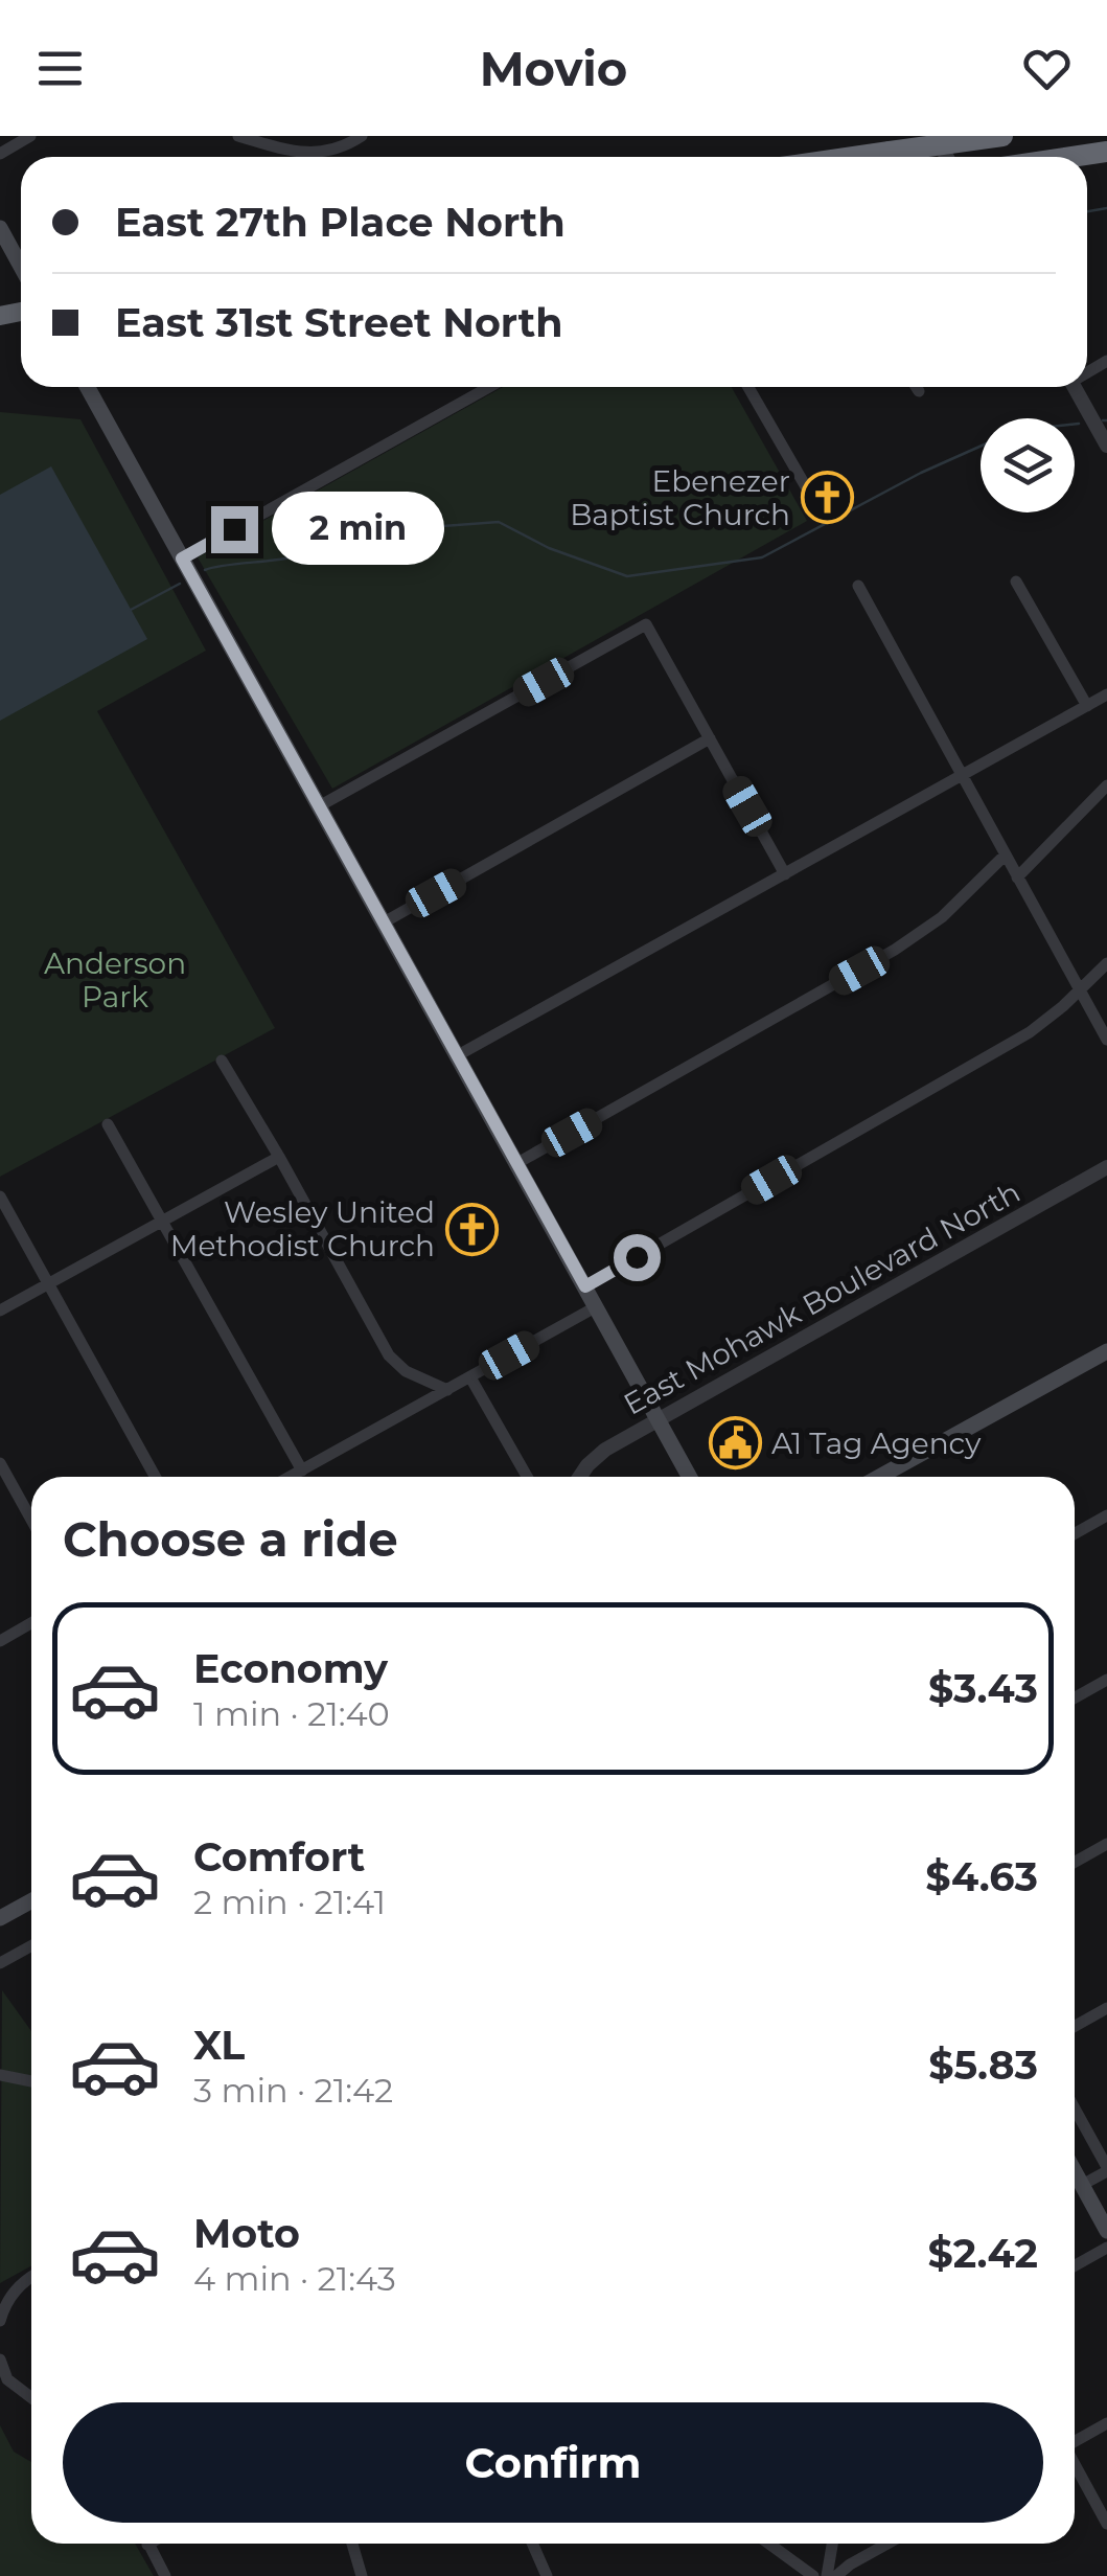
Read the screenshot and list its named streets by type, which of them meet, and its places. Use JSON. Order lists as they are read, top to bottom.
{
  "streets": {
    "street": ["East Mohawk Boulevard North"]
  },
  "parks": ["Anderson Park"],
  "places": {
    "church": ["Ebenezer Baptist Church", "Wesley United Methodist Church"],
    "public building": ["A1 Tag Agency"]
  },
  "page": {
    "header": "Movio",
    "banner": ["East 27th Place North", "East 31st Street North"],
    "bubble": "2 min",
    "heading": "Choose a ride",
    "list": [
      {
        "name": "Economy",
        "note": "1 min · 21:40",
        "value": "$3.43"
      },
      {
        "name": "Comfort",
        "note": "2 min · 21:41",
        "value": "$4.63"
      },
      {
        "name": "XL",
        "note": "3 min · 21:42",
        "value": "$5.83"
      },
      {
        "name": "Moto",
        "note": "4 min · 21:43",
        "value": "$2.42"
      }
    ],
    "buttons": "Confirm"
  }
}
